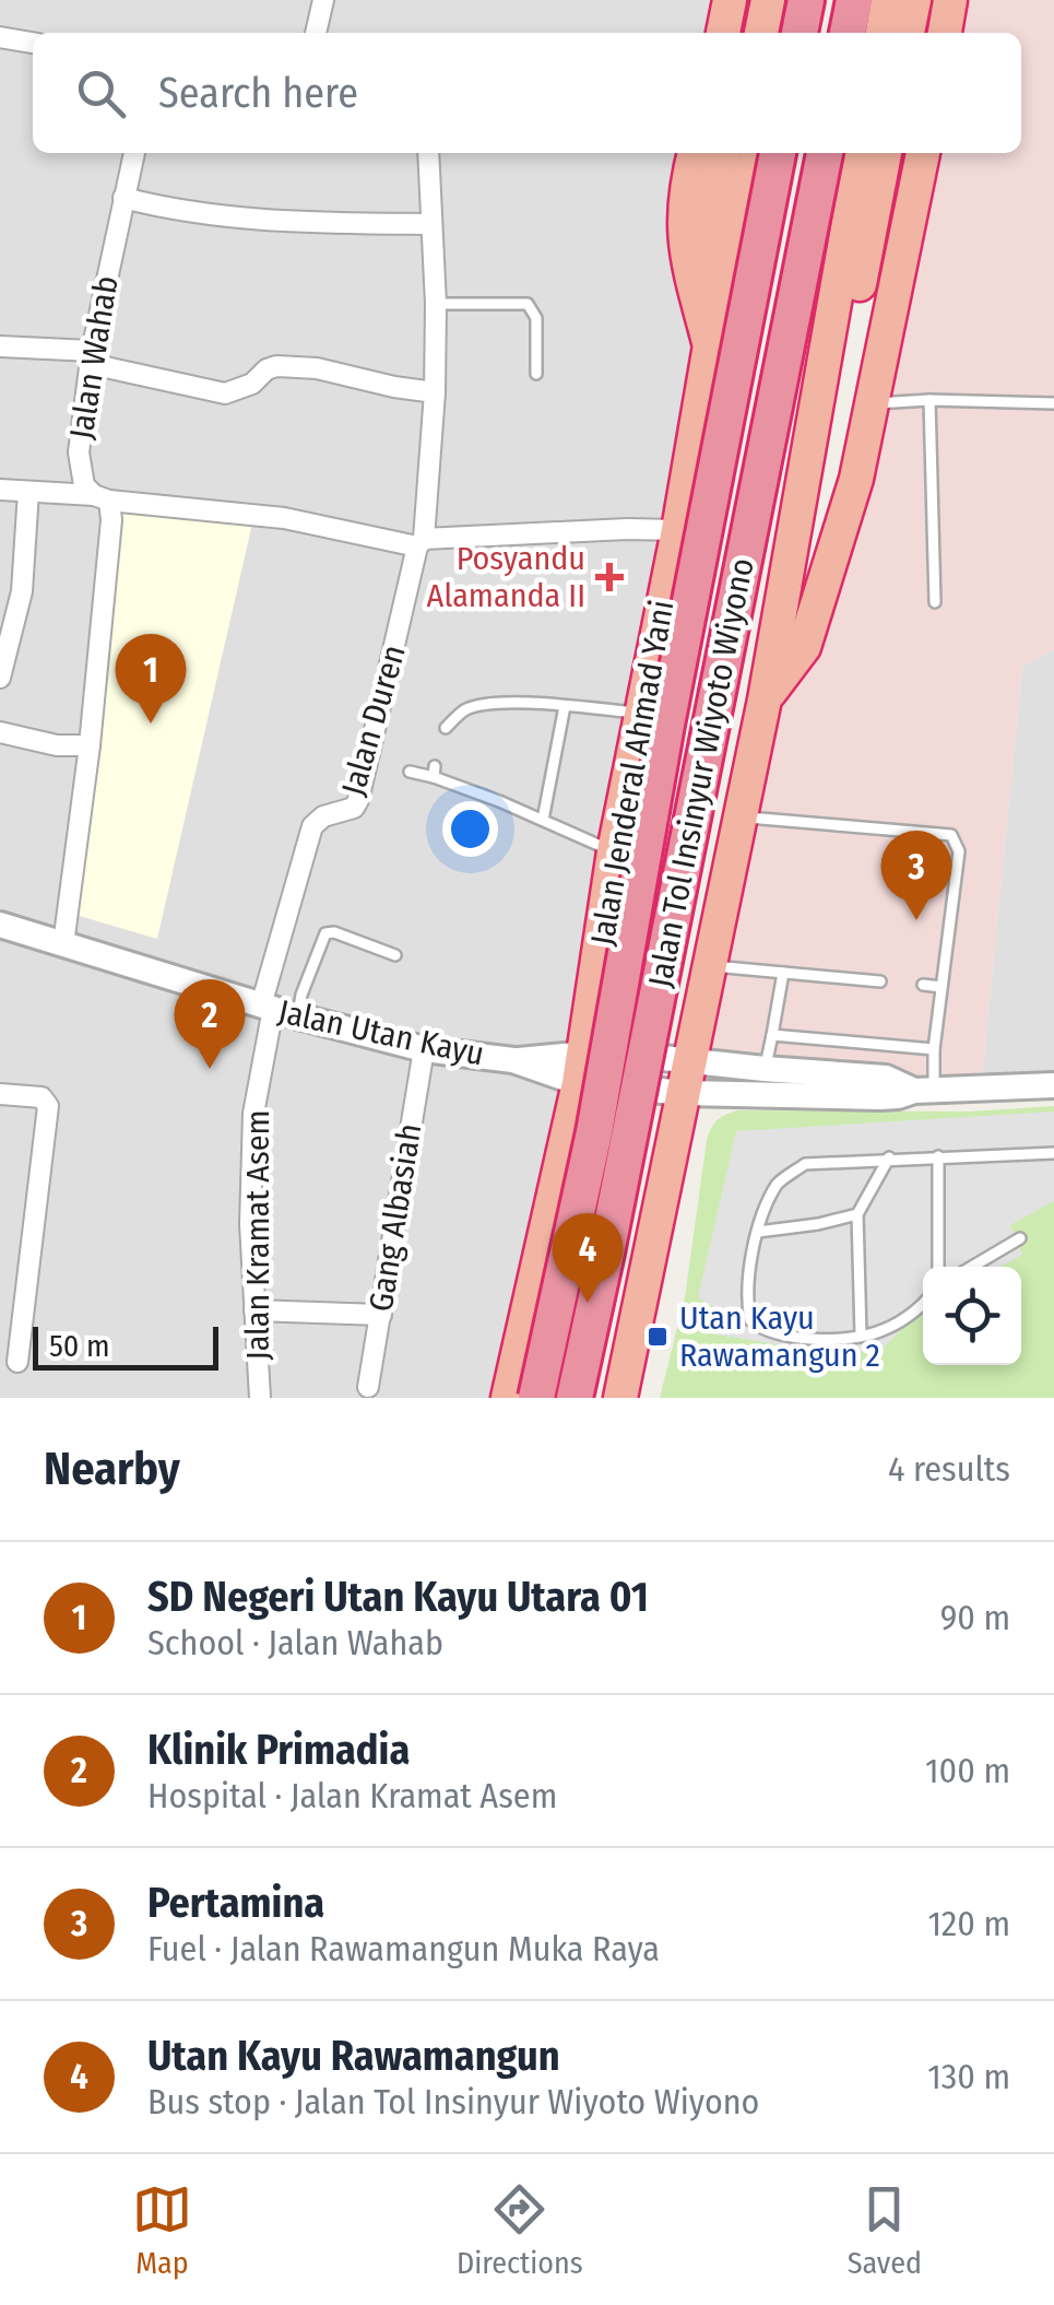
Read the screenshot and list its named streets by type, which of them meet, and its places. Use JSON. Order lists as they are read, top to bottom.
{
  "streets": {
    "highway": ["Jalan Jenderal Ahmad Yani", "Jalan Tol Insinyur Wiyoto Wiyono"],
    "street": [
      "Jalan Wahab",
      "Jalan Duren",
      "Jalan Utan Kayu",
      "Gang Albasiah",
      "Jalan Kramat Asem"
    ]
  },
  "crossings": [
    ["Jalan Wahab", "Jalan Utan Kayu"],
    ["Jalan Duren", "Jalan Utan Kayu"],
    ["Jalan Duren", "Jalan Kramat Asem"],
    ["Jalan Jenderal Ahmad Yani", "Jalan Utan Kayu"],
    ["Jalan Utan Kayu", "Gang Albasiah"],
    ["Jalan Utan Kayu", "Jalan Kramat Asem"]
  ],
  "places": {
    "health": ["Posyandu Alamanda II"],
    "transit": ["Utan Kayu Rawamangun 2"]
  },
  "scale_bar": "50 m",
  "page": {
    "search": "Search here",
    "pins": [
      "1",
      "3",
      "2",
      "4"
    ],
    "scale": "50 m",
    "heading": ["Nearby", "4 results"],
    "list": [
      {
        "mark": "1",
        "name": "SD Negeri Utan Kayu Utara 01",
        "note": "School · Jalan Wahab",
        "value": "90 m"
      },
      {
        "mark": "2",
        "name": "Klinik Primadia",
        "note": "Hospital · Jalan Kramat Asem",
        "value": "100 m"
      },
      {
        "mark": "3",
        "name": "Pertamina",
        "note": "Fuel · Jalan Rawamangun Muka Raya",
        "value": "120 m"
      },
      {
        "mark": "4",
        "name": "Utan Kayu Rawamangun",
        "note": "Bus stop · Jalan Tol Insinyur Wiyoto Wiyono",
        "value": "130 m"
      }
    ],
    "nav": ["Map", "Directions", "Saved"]
  }
}
